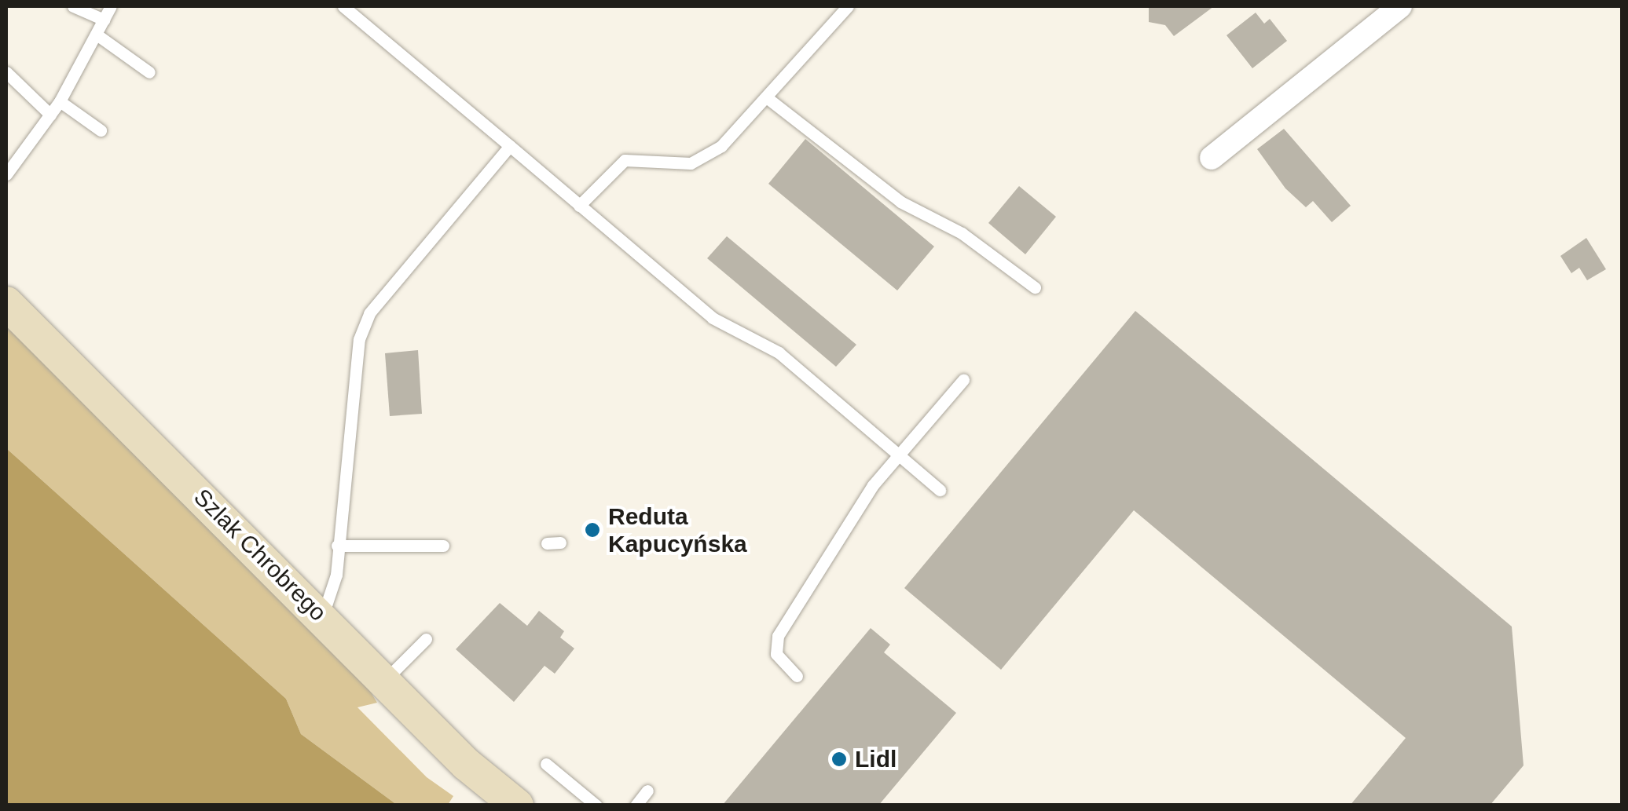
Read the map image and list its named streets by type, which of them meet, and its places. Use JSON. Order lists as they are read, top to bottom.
{
  "streets": {
    "main road": ["Szlak Chrobrego"]
  },
  "places": ["Reduta Kapucyńska", "Lidl"]
}
